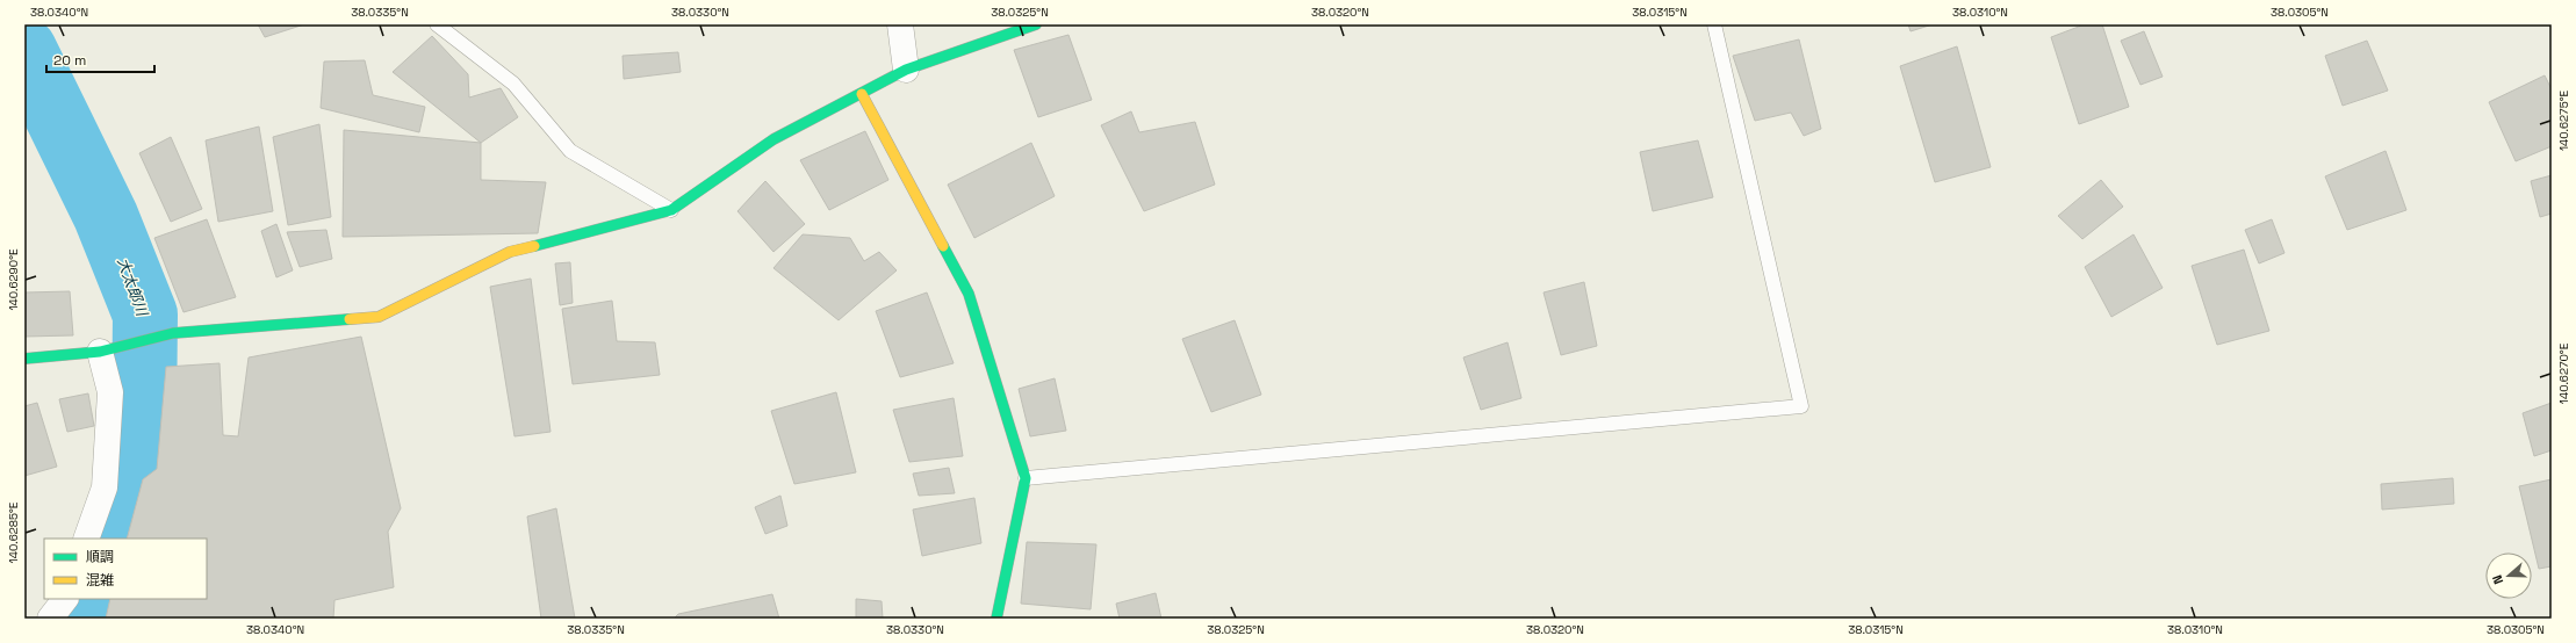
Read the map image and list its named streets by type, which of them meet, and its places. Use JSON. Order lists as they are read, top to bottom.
{
  "water": ["大太郎川"],
  "legend": ["順調", "混雑"],
  "scale_bar": "20 m",
  "north": "left",
  "coordinates": [
    "38.0340°N",
    "38.0335°N",
    "38.0330°N",
    "38.0325°N",
    "38.0320°N",
    "38.0315°N",
    "38.0310°N",
    "38.0305°N",
    "140.6275°E",
    "140.6290°E",
    "140.6270°E",
    "140.6285°E"
  ]
}
